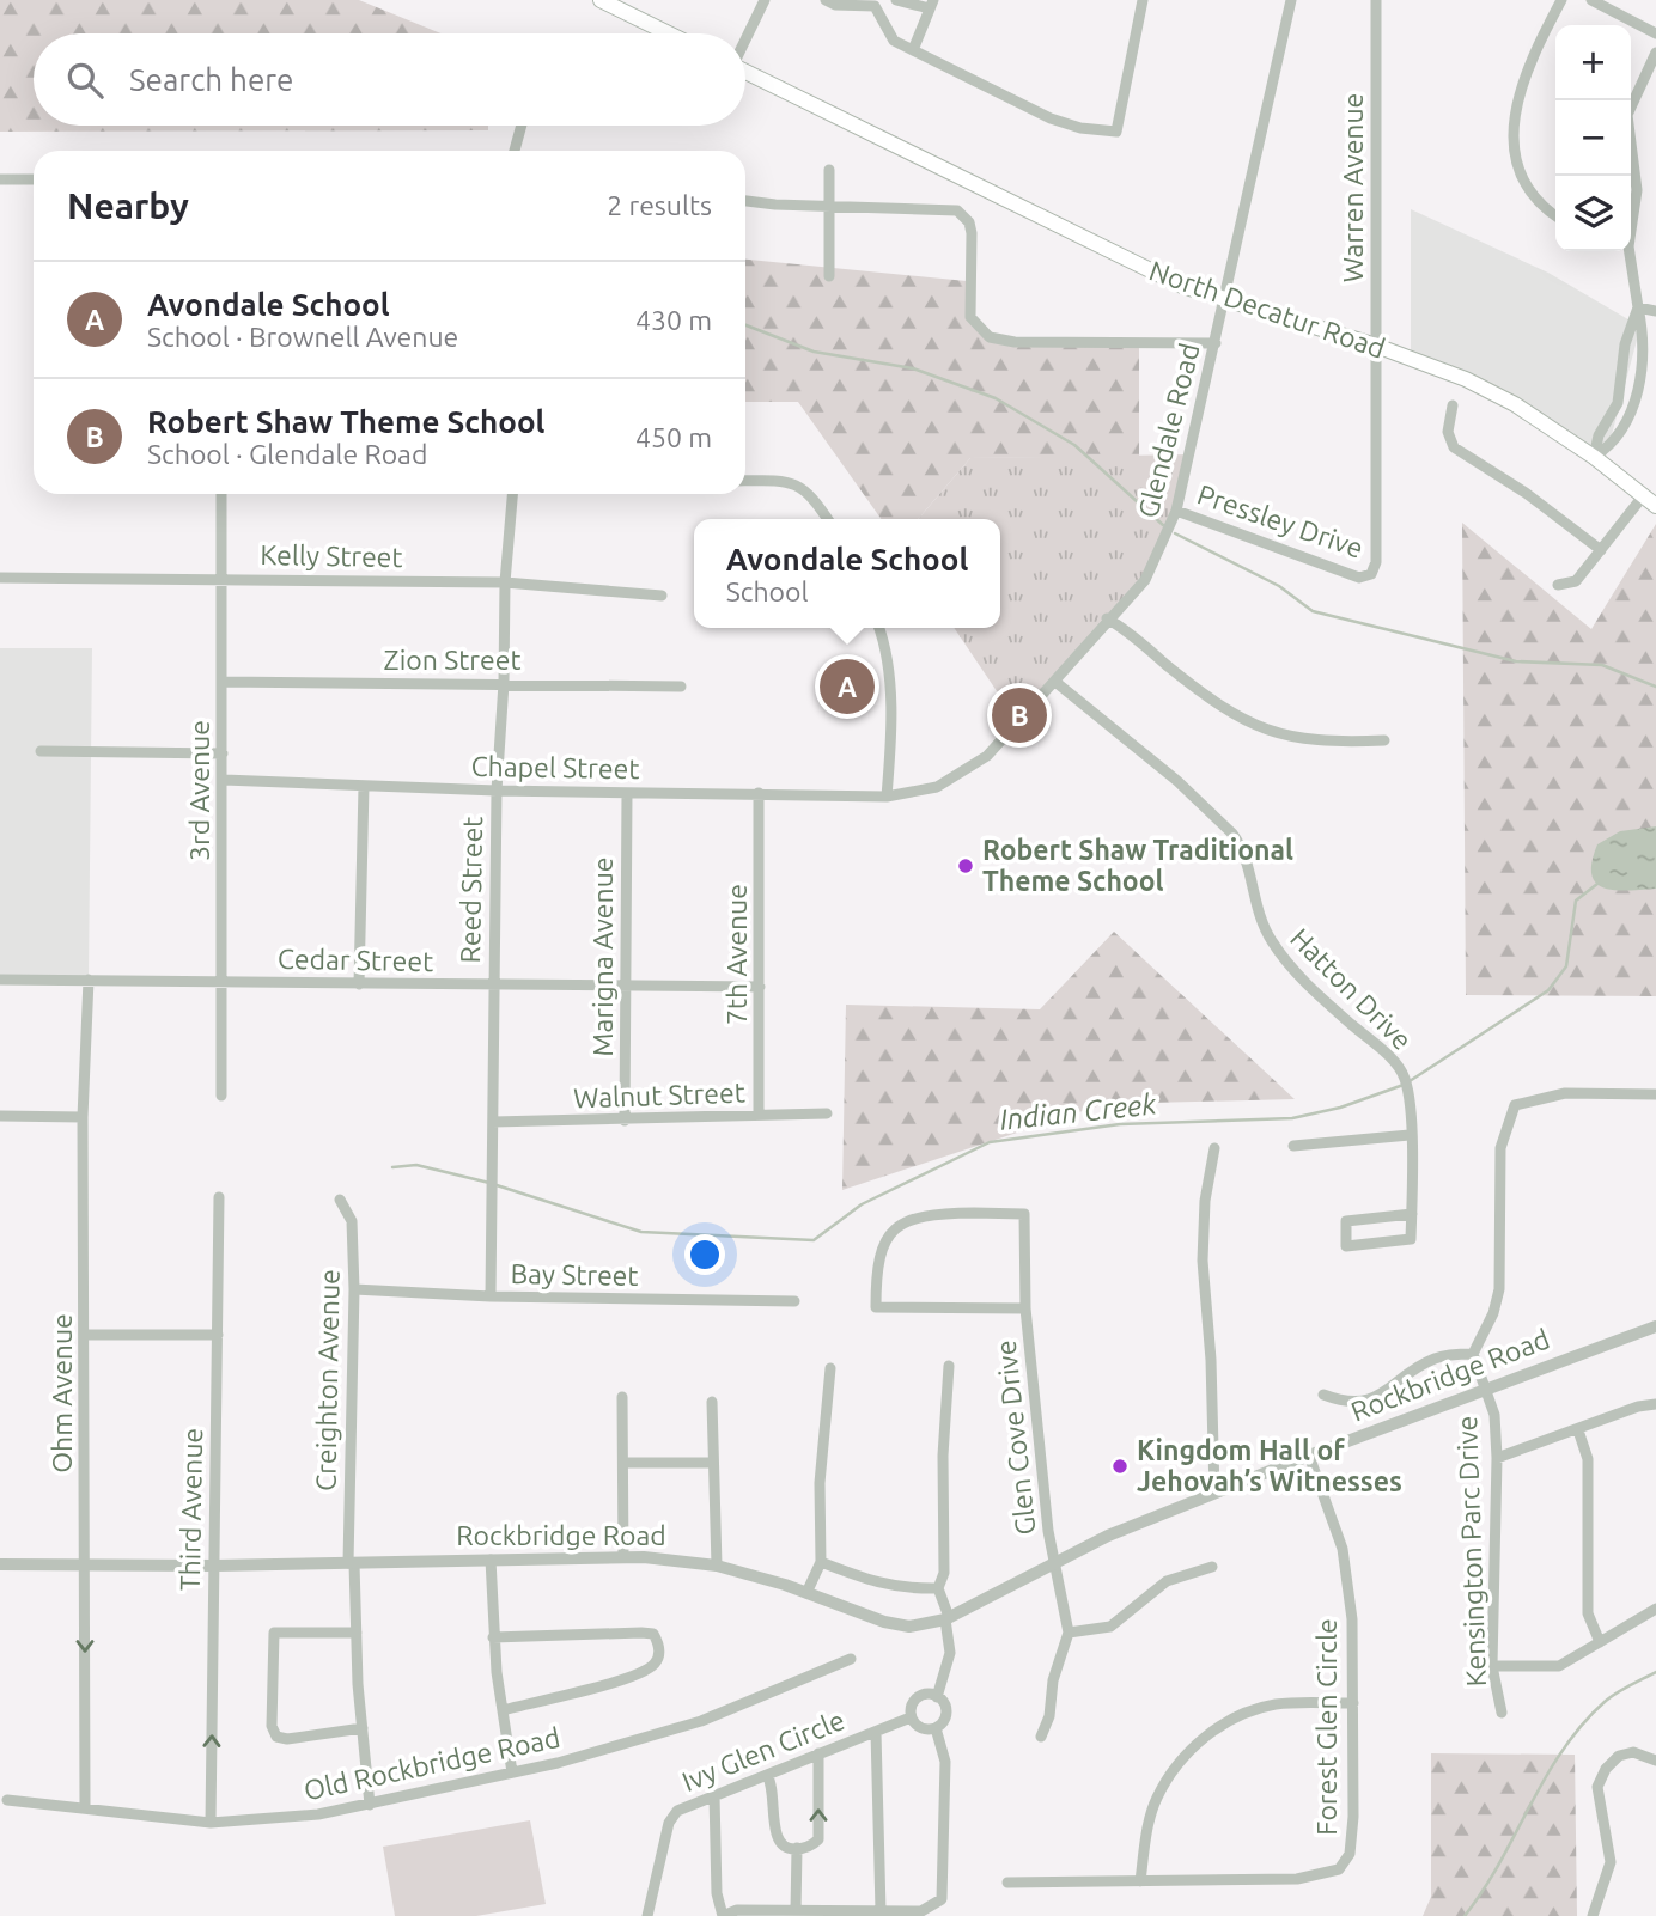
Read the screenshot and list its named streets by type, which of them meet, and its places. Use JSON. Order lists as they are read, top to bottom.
{
  "streets": {
    "main road": ["North Decatur Road"],
    "street": [
      "Warren Avenue",
      "Glendale Road",
      "Pressley Drive",
      "Kelly Street",
      "Zion Street",
      "Chapel Street",
      "3rd Avenue",
      "Reed Street",
      "7th Avenue",
      "Marigna Avenue",
      "Cedar Street",
      "Hatton Drive",
      "Walnut Street",
      "Bay Street",
      "Rockbridge Road",
      "Creighton Avenue",
      "Ohm Avenue",
      "Glen Cove Drive",
      "Third Avenue",
      "Kensington Parc Drive",
      "Forest Glen Circle",
      "Ivy Glen Circle",
      "Old Rockbridge Road"
    ]
  },
  "crossings": [
    ["Warren Avenue", "North Decatur Road"],
    ["Warren Avenue", "Pressley Drive"],
    ["North Decatur Road", "Glendale Road"],
    ["Glendale Road", "Pressley Drive"],
    ["Glendale Road", "Chapel Street"],
    ["Glendale Road", "Hatton Drive"],
    ["Kelly Street", "3rd Avenue"],
    ["Kelly Street", "Reed Street"],
    ["Zion Street", "3rd Avenue"],
    ["Zion Street", "Reed Street"],
    ["Chapel Street", "3rd Avenue"],
    ["Chapel Street", "Reed Street"],
    ["Chapel Street", "7th Avenue"],
    ["Chapel Street", "Marigna Avenue"],
    ["3rd Avenue", "Cedar Street"],
    ["Reed Street", "Cedar Street"],
    ["Reed Street", "Walnut Street"],
    ["Reed Street", "Bay Street"],
    ["7th Avenue", "Cedar Street"],
    ["7th Avenue", "Walnut Street"],
    ["Marigna Avenue", "Cedar Street"],
    ["Marigna Avenue", "Walnut Street"],
    ["Cedar Street", "Ohm Avenue"],
    ["Bay Street", "Creighton Avenue"],
    ["Rockbridge Road", "Creighton Avenue"],
    ["Rockbridge Road", "Ohm Avenue"],
    ["Rockbridge Road", "Glen Cove Drive"],
    ["Rockbridge Road", "Third Avenue"],
    ["Rockbridge Road", "Kensington Parc Drive"],
    ["Rockbridge Road", "Forest Glen Circle"],
    ["Creighton Avenue", "Old Rockbridge Road"],
    ["Ohm Avenue", "Old Rockbridge Road"],
    ["Third Avenue", "Old Rockbridge Road"]
  ],
  "one_way": ["Third Avenue"],
  "water": ["Indian Creek"],
  "places": ["Robert Shaw Traditional Theme School", "Kingdom Hall of Jehovah’s Witnesses"],
  "page": {
    "map_buttons": ["+", "−"],
    "search": "Search here",
    "heading": ["Nearby", "2 results"],
    "list": [
      {
        "mark": "A",
        "name": "Avondale School",
        "note": "School · Brownell Avenue",
        "value": "430 m"
      },
      {
        "mark": "B",
        "name": "Robert Shaw Theme School",
        "note": "School · Glendale Road",
        "value": "450 m"
      }
    ],
    "popup": ["Avondale School", "School"],
    "pins": ["A", "B"]
  }
}
